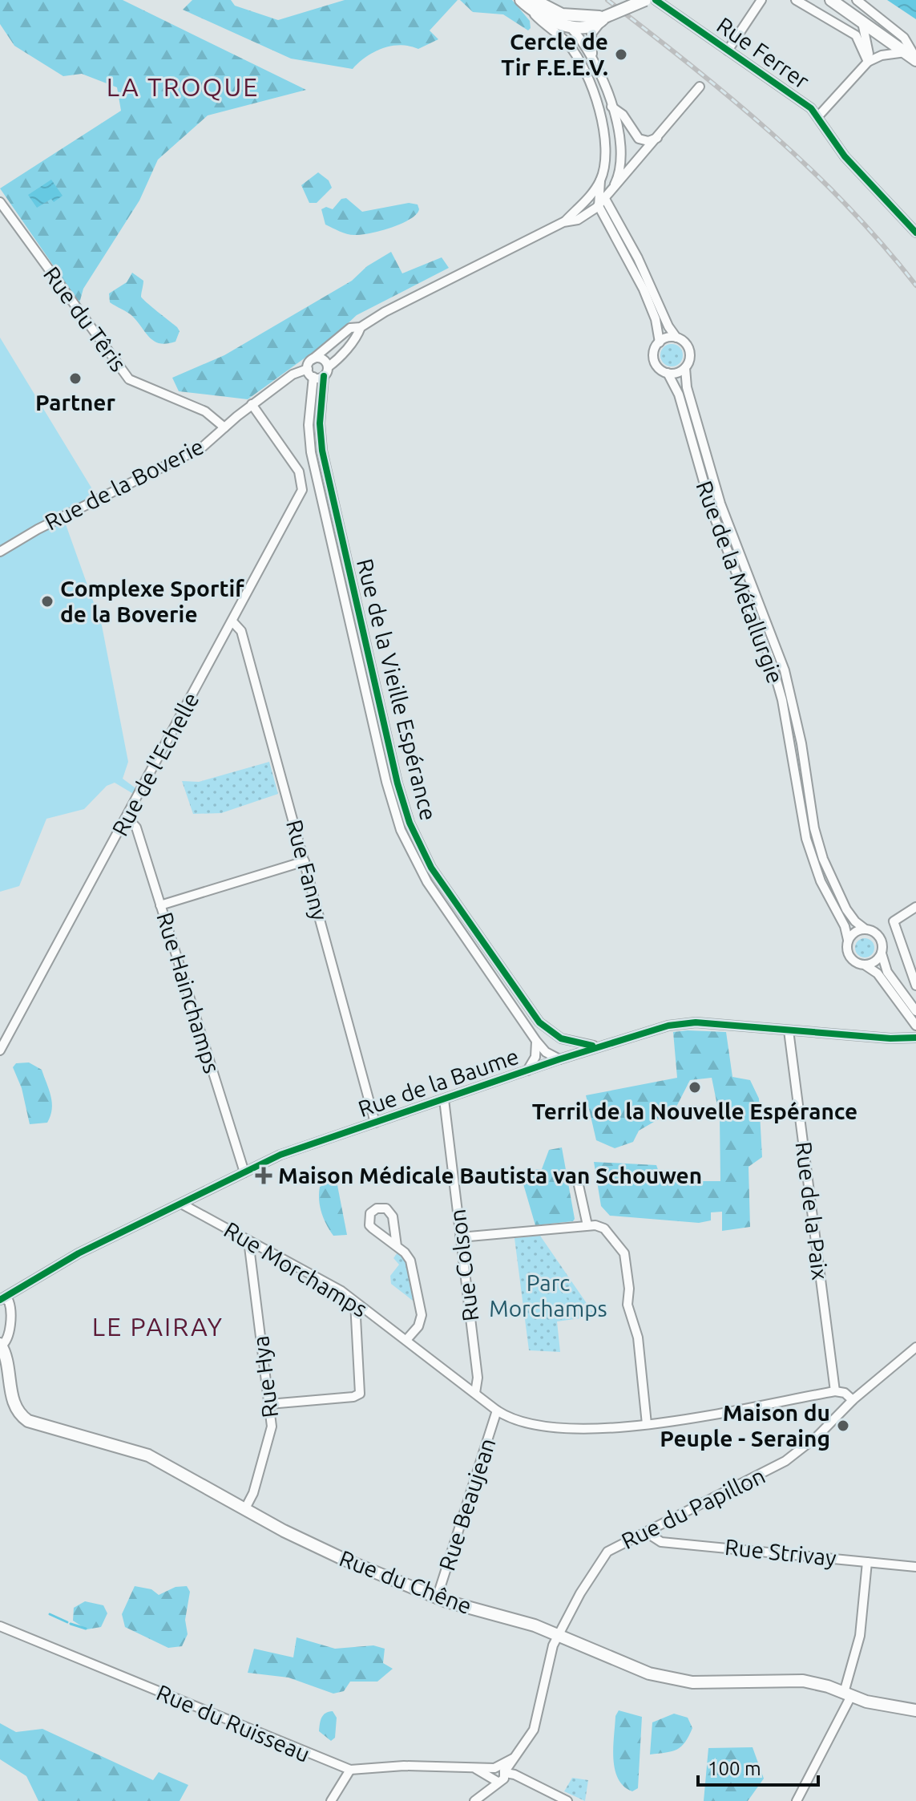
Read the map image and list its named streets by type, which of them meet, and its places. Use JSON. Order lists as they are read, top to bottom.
{
  "streets": {
    "main road": ["Rue du Chêne"],
    "street": [
      "Rue Ferrer",
      "Rue du Têris",
      "Rue de la Boverie",
      "Rue de la Métallurgie",
      "Rue de la Vieille Espérance",
      "Rue de l'Echelle",
      "Rue Fanny",
      "Rue Hainchamps",
      "Rue de la Baume",
      "Rue de la Paix",
      "Rue Colson",
      "Rue Morchamps",
      "Rue Hya",
      "Rue Beaujean",
      "Rue du Papillon",
      "Rue Strivay",
      "Rue du Ruisseau"
    ]
  },
  "crossings": [
    ["Rue du Têris", "Rue de la Boverie"],
    ["Rue de la Boverie", "Rue de la Vieille Espérance"],
    ["Rue de la Boverie", "Rue de l'Echelle"],
    ["Rue de la Vieille Espérance", "Rue de la Baume"],
    ["Rue de l'Echelle", "Rue Fanny"],
    ["Rue de l'Echelle", "Rue Hainchamps"],
    ["Rue Fanny", "Rue de la Baume"],
    ["Rue Hainchamps", "Rue de la Baume"],
    ["Rue de la Baume", "Rue de la Paix"],
    ["Rue de la Baume", "Rue Colson"],
    ["Rue de la Baume", "Rue Morchamps"],
    ["Rue de la Paix", "Rue Morchamps"],
    ["Rue Colson", "Rue Morchamps"],
    ["Rue Morchamps", "Rue Hya"],
    ["Rue Morchamps", "Rue Beaujean"],
    ["Rue Hya", "Rue du Chêne"],
    ["Rue Beaujean", "Rue du Chêne"],
    ["Rue du Papillon", "Rue Strivay"],
    ["Rue du Papillon", "Rue du Chêne"],
    ["Rue du Papillon", "Rue du Ruisseau"]
  ],
  "districts": ["LA TROQUE", "LE PAIRAY"],
  "parks": ["Parc Morchamps"],
  "places": {
    "other": [
      "Cercle de Tir F.E.E.V.",
      "Partner",
      "Complexe Sportif de la Boverie",
      "Terril de la Nouvelle Espérance",
      "Maison du Peuple - Seraing"
    ],
    "health": ["Maison Médicale Bautista van Schouwen"]
  },
  "scale_bar": "100 m"
}
